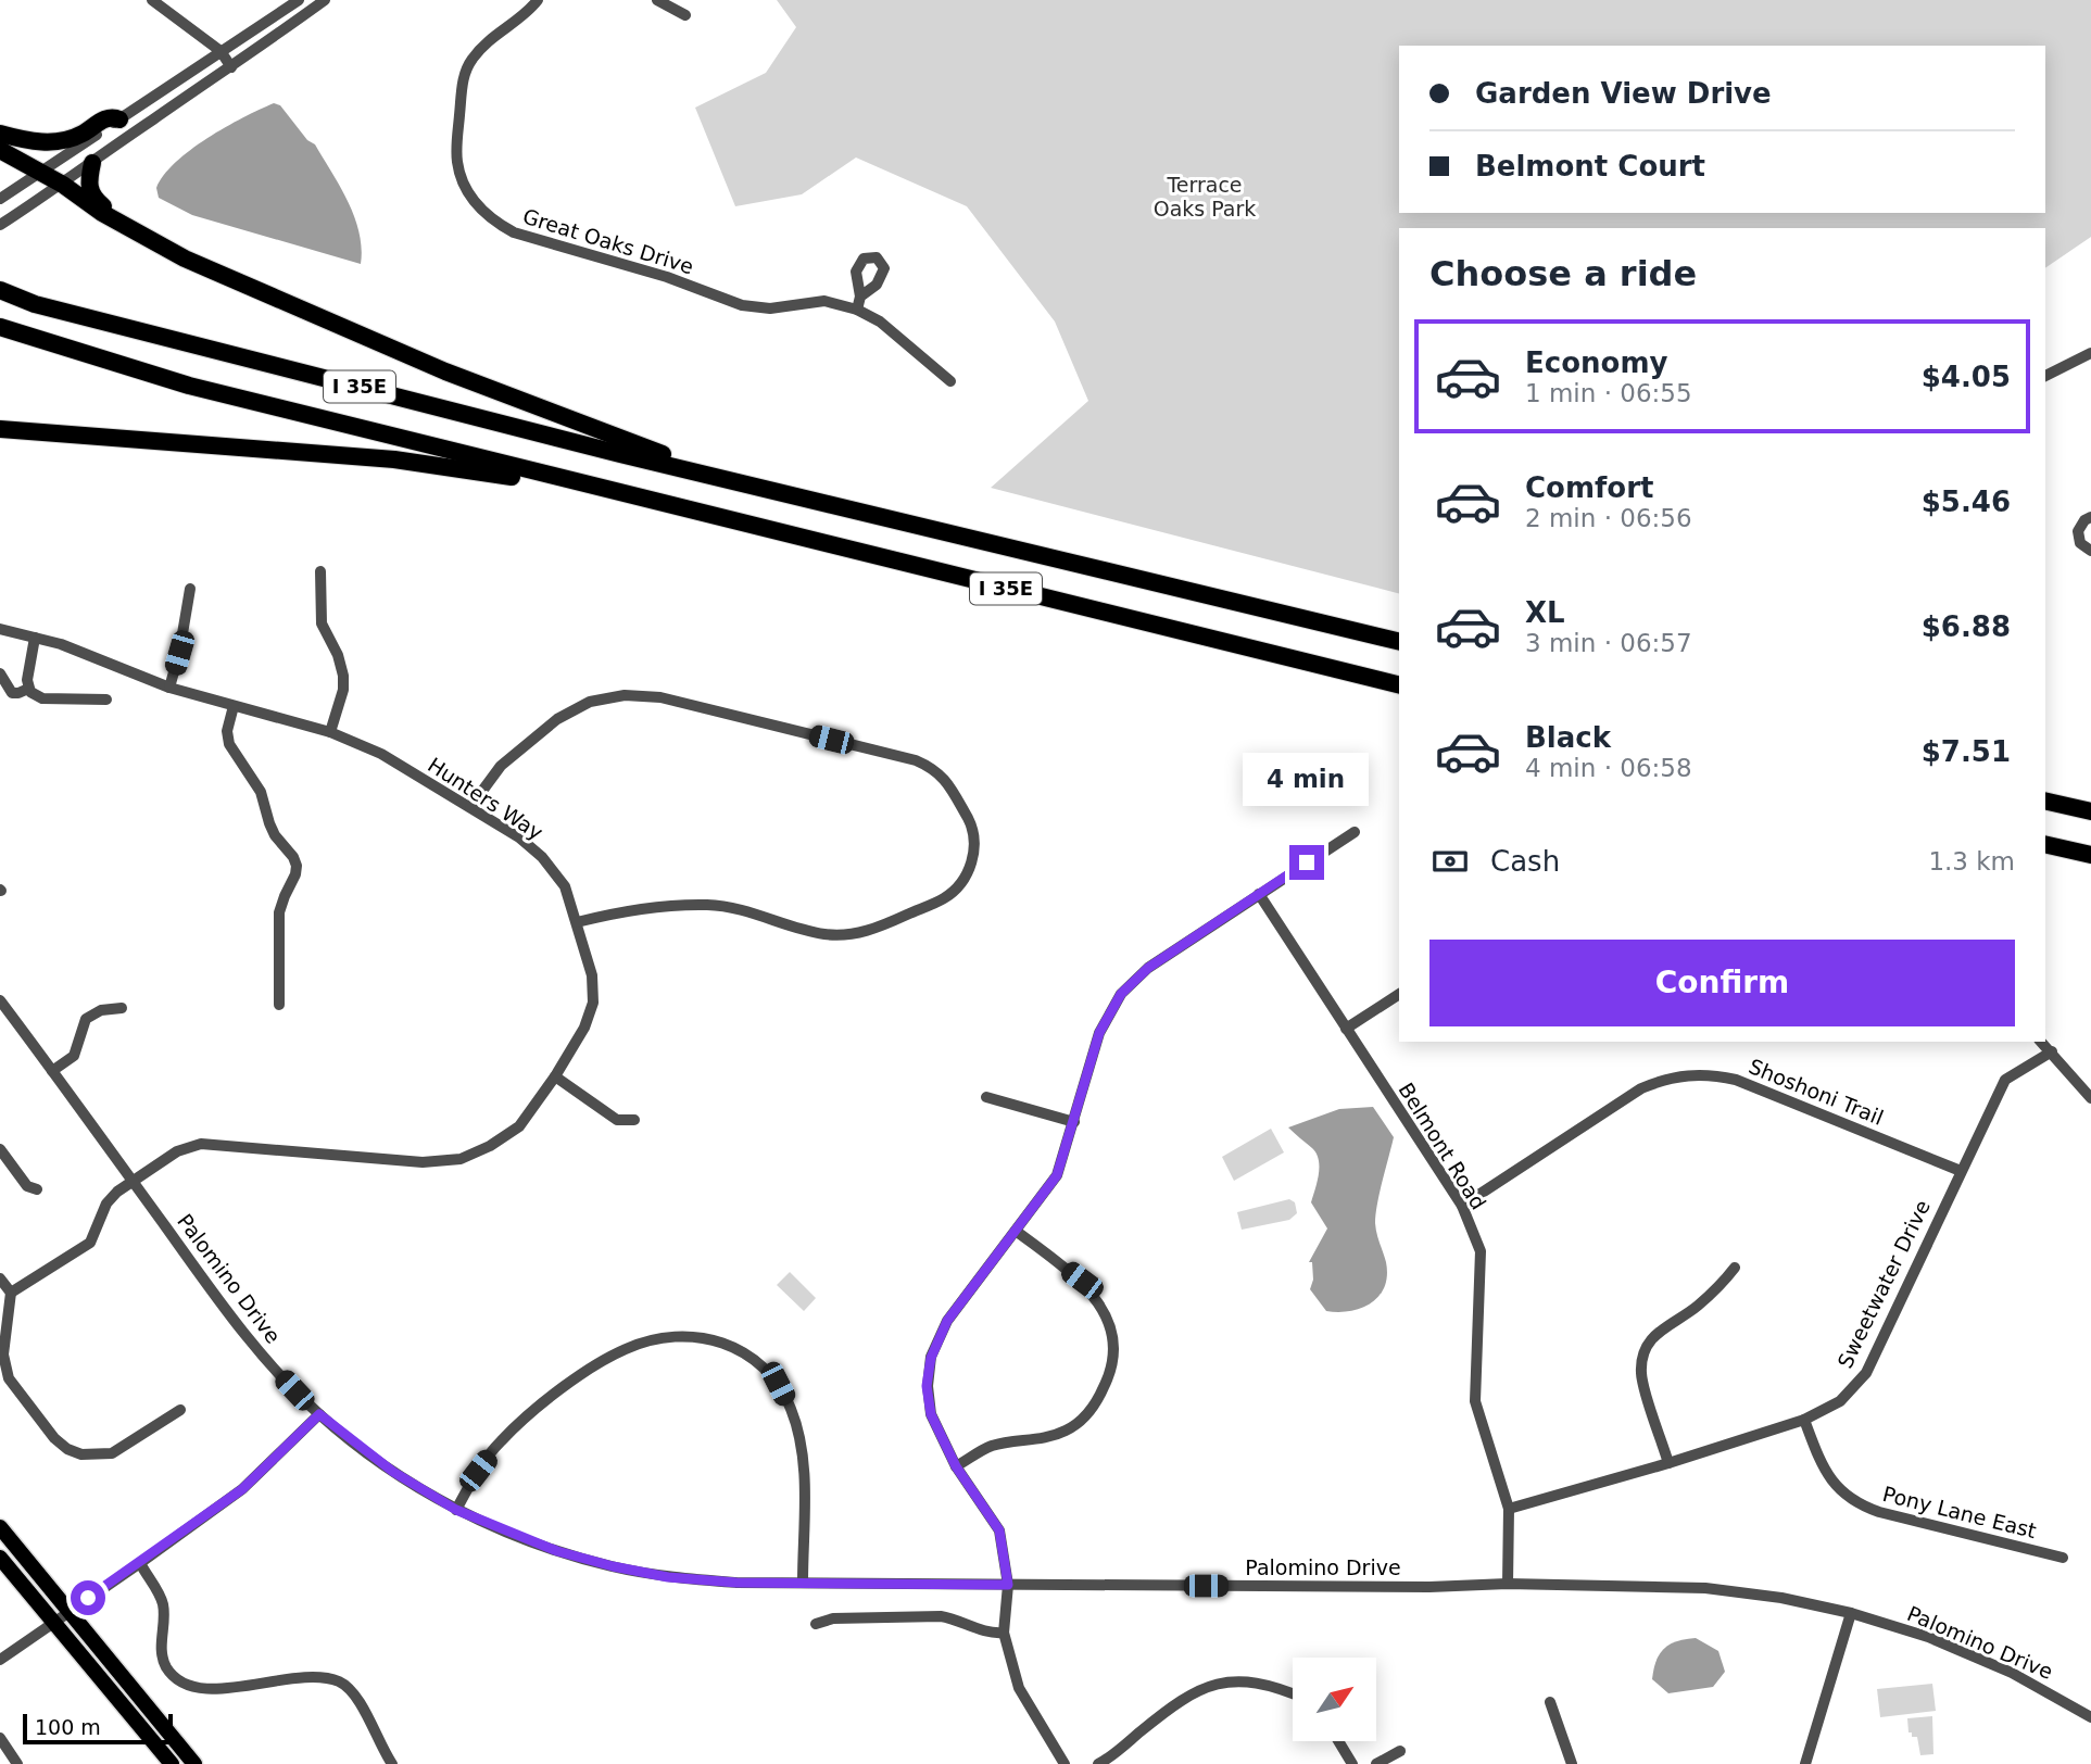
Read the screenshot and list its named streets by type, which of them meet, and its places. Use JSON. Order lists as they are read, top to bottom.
{
  "streets": {
    "highway": ["I 35E"],
    "street": [
      "Great Oaks Drive",
      "Hunters Way",
      "Shoshoni Trail",
      "Belmont Road",
      "Palomino Drive",
      "Sweetwater Drive",
      "Pony Lane East"
    ]
  },
  "crossings": [
    ["Hunters Way", "Palomino Drive"],
    ["Shoshoni Trail", "Belmont Road"],
    ["Shoshoni Trail", "Sweetwater Drive"],
    ["Belmont Road", "Palomino Drive"],
    ["Belmont Road", "Sweetwater Drive"],
    ["Sweetwater Drive", "Pony Lane East"]
  ],
  "parks": ["Terrace Oaks Park"],
  "scale_bar": "100 m",
  "north": "top right",
  "page": {
    "banner": ["Garden View Drive", "Belmont Court"],
    "heading": "Choose a ride",
    "list": [
      {
        "name": "Economy",
        "note": "1 min · 06:55",
        "value": "$4.05"
      },
      {
        "name": "Comfort",
        "note": "2 min · 06:56",
        "value": "$5.46"
      },
      {
        "name": "XL",
        "note": "3 min · 06:57",
        "value": "$6.88"
      },
      {
        "name": "Black",
        "note": "4 min · 06:58",
        "value": "$7.51"
      }
    ],
    "bubble": "4 min",
    "pay": ["Cash", "1.3 km"],
    "buttons": "Confirm",
    "scale": "100 m"
  }
}
